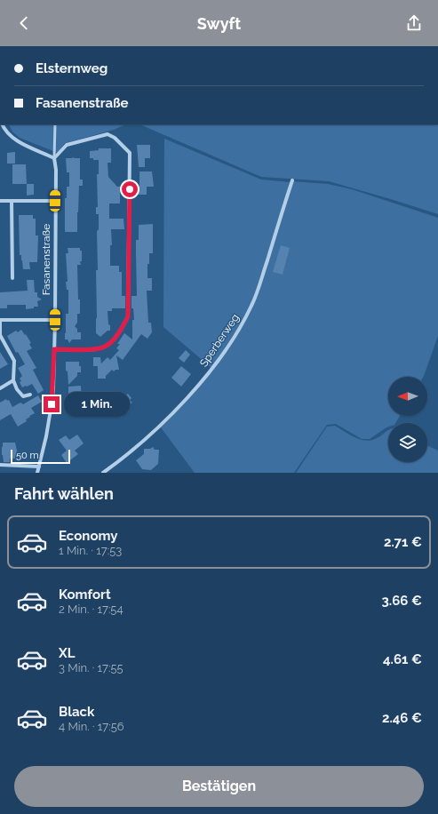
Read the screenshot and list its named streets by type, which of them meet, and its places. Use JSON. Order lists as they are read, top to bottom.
{
  "streets": {
    "street": ["Fasanenstraße", "Sperberweg"]
  },
  "scale_bar": "50 m",
  "north": "left",
  "page": {
    "header": "Swyft",
    "banner": ["Elsternweg", "Fasanenstraße"],
    "bubble": "1 Min.",
    "scale": "50 m",
    "heading": "Fahrt wählen",
    "list": [
      {
        "name": "Economy",
        "note": "1 Min. · 17:53",
        "value": "2.71 €"
      },
      {
        "name": "Komfort",
        "note": "2 Min. · 17:54",
        "value": "3.66 €"
      },
      {
        "name": "XL",
        "note": "3 Min. · 17:55",
        "value": "4.61 €"
      },
      {
        "name": "Black",
        "note": "4 Min. · 17:56",
        "value": "2.46 €"
      }
    ],
    "buttons": "Bestätigen"
  }
}
